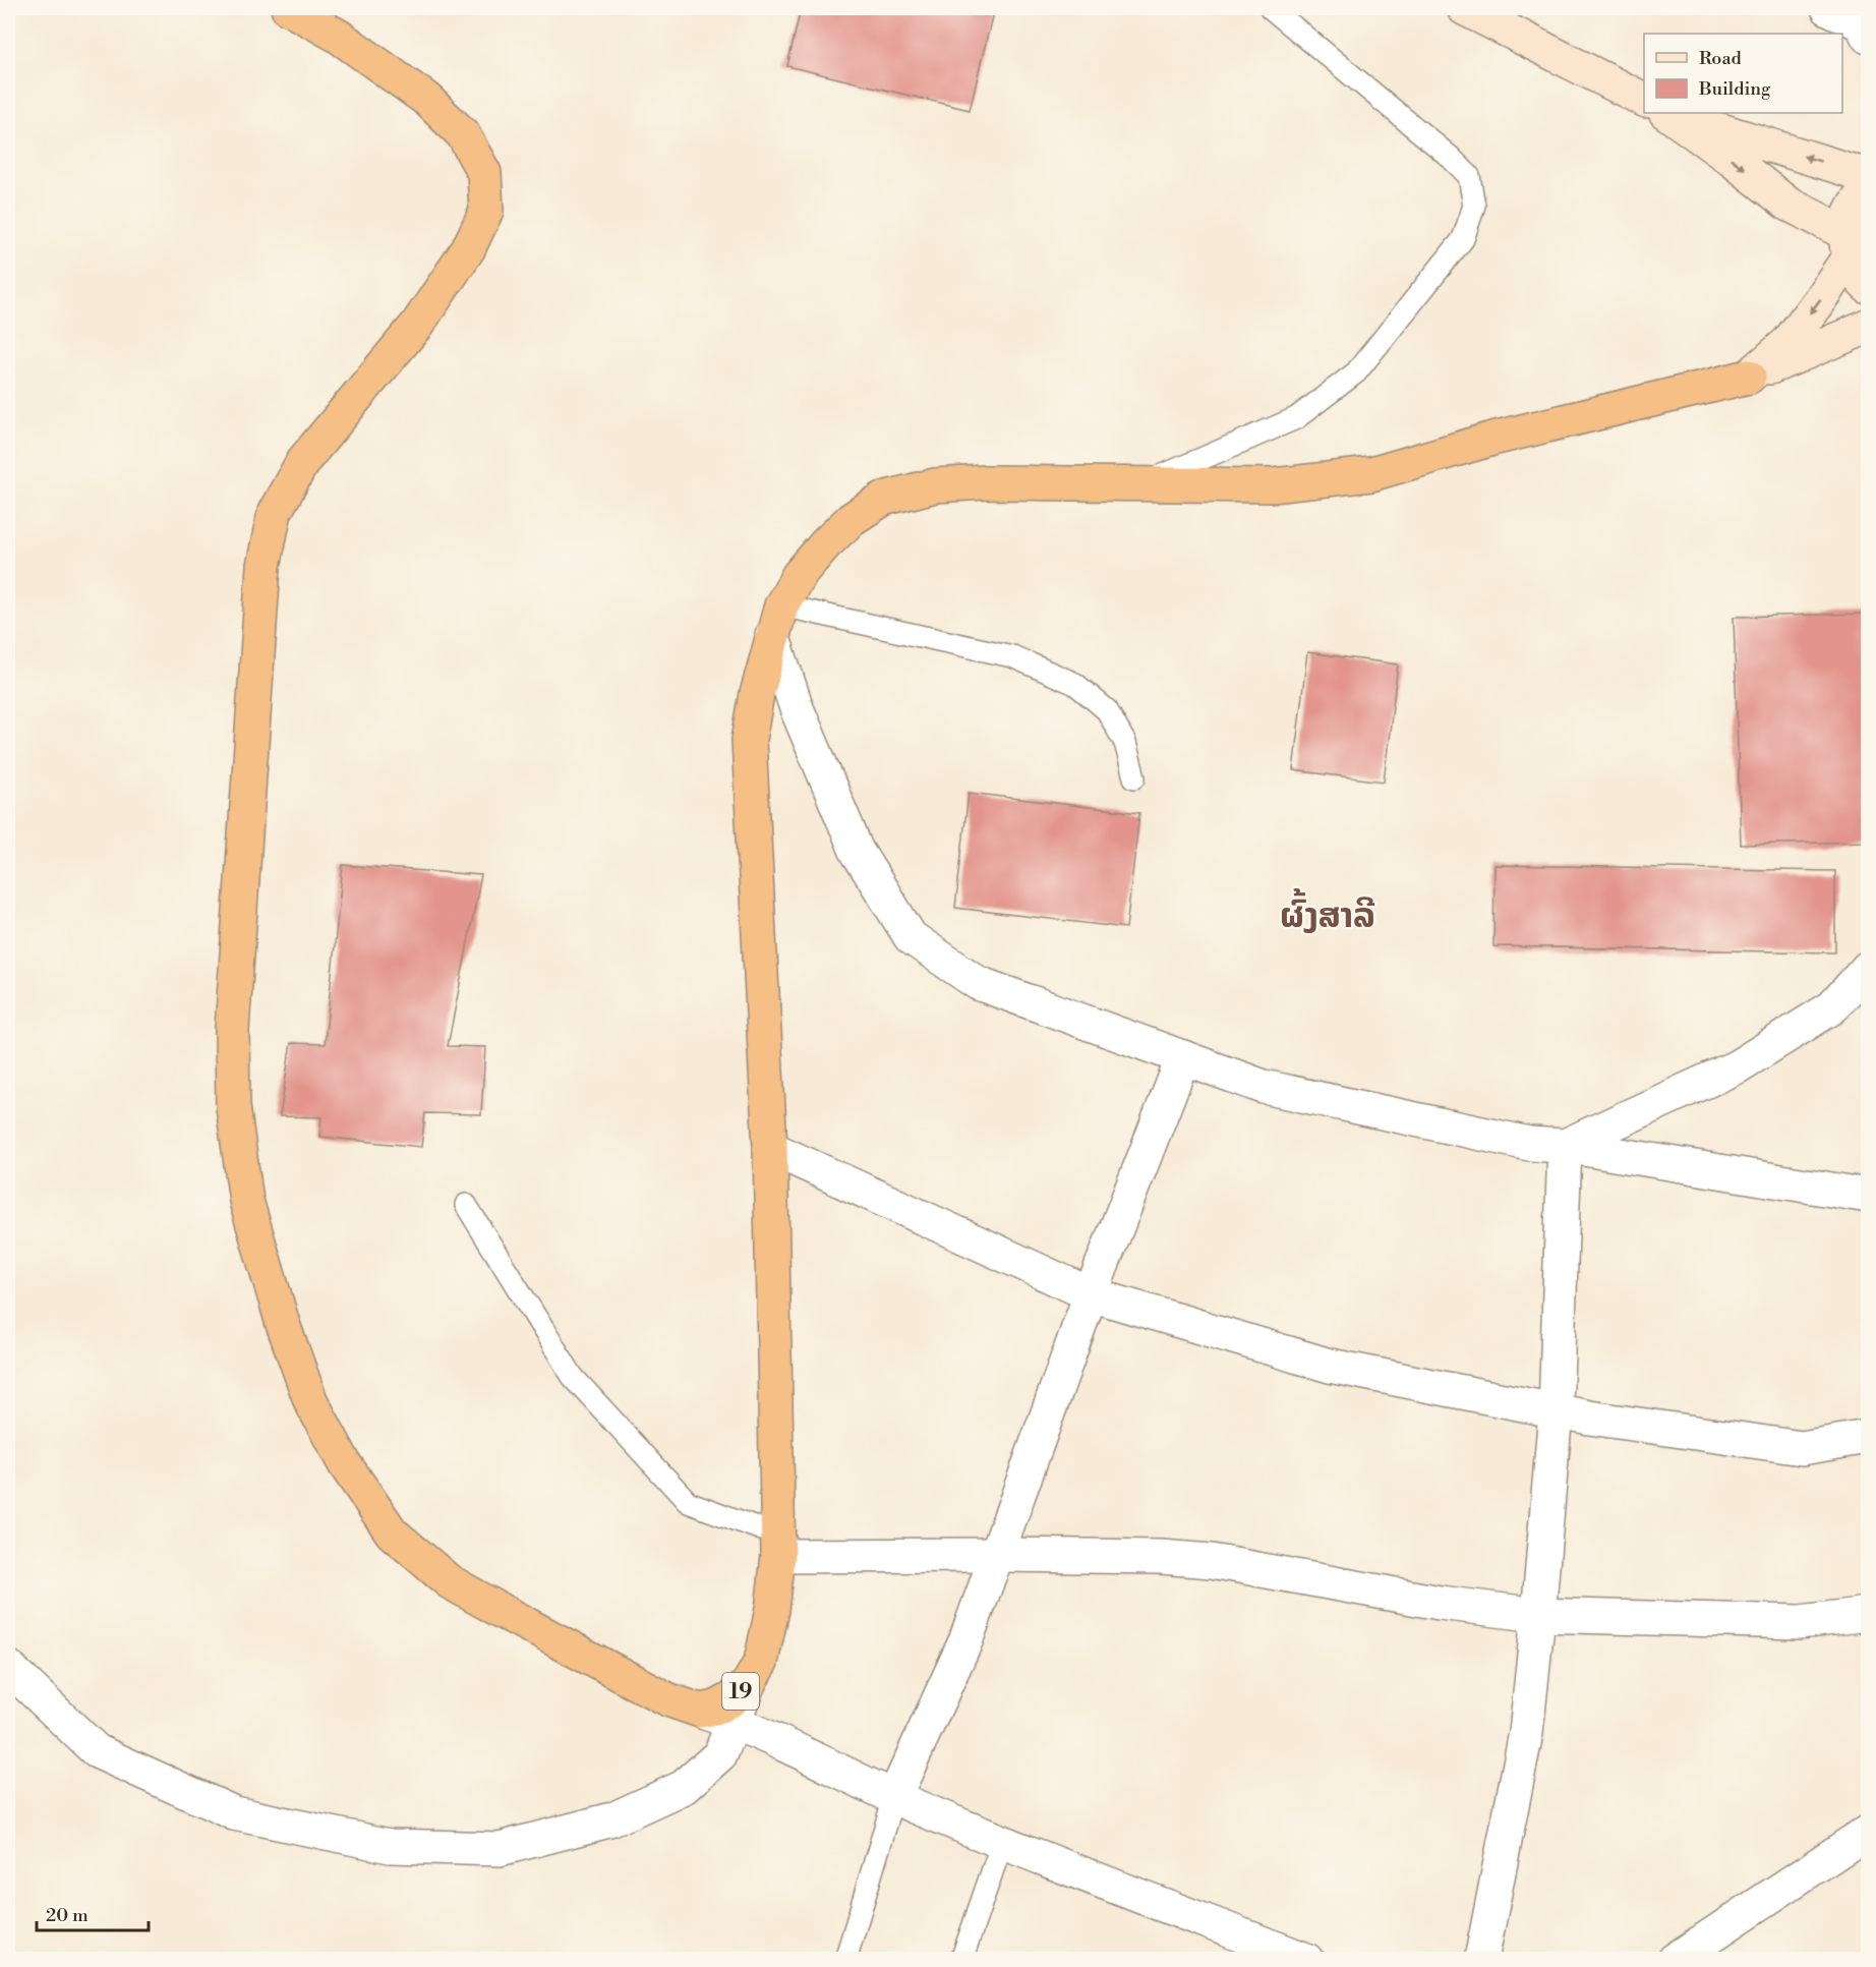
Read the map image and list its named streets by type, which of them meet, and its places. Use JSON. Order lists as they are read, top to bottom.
{
  "streets": {
    "highway": ["19"]
  },
  "districts": ["ຜົ້ງສາລີ"],
  "legend": ["Road", "Building"],
  "scale_bar": "20 m"
}
